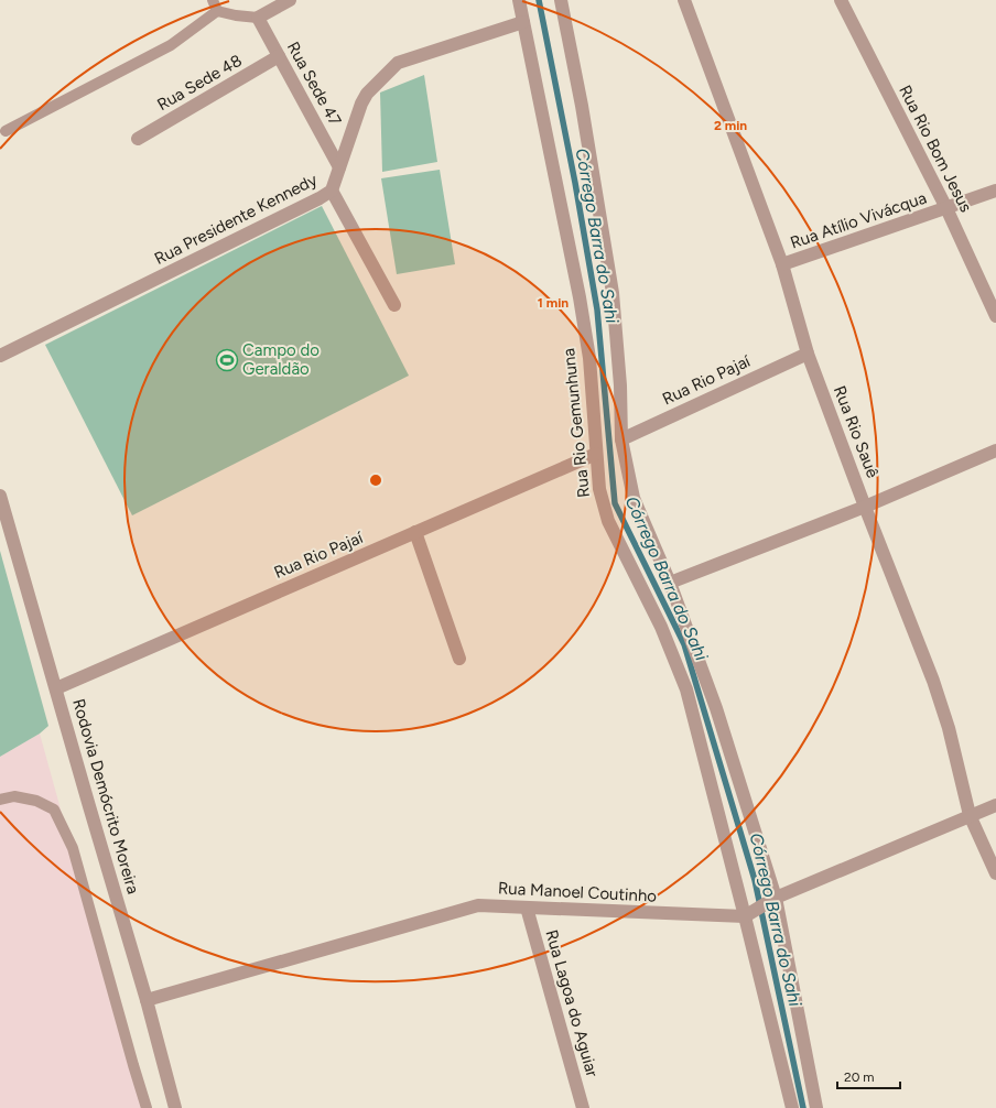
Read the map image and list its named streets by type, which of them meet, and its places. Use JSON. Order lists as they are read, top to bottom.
{
  "streets": {
    "street": [
      "Rua Sede 48",
      "Rua Sede 47",
      "Rua Rio Bom Jesus",
      "Rua Presidente Kennedy",
      "Rua Atílio Vivácqua",
      "Rua Rio Pajaí",
      "Rua Rio Gemunhuna",
      "Rua Rio Sauê",
      "Rodovia Demócrito Moreira",
      "Rua Manoel Coutinho",
      "Rua Lagoa do Aguiar"
    ]
  },
  "crossings": [
    ["Rua Sede 48", "Rua Sede 47"],
    ["Rua Sede 47", "Rua Presidente Kennedy"],
    ["Rua Rio Bom Jesus", "Rua Atílio Vivácqua"],
    ["Rua Presidente Kennedy", "Rua Rio Gemunhuna"],
    ["Rua Atílio Vivácqua", "Rua Rio Sauê"],
    ["Rua Rio Pajaí", "Rua Rio Gemunhuna"],
    ["Rua Rio Pajaí", "Rua Rio Sauê"],
    ["Rua Rio Pajaí", "Rodovia Demócrito Moreira"],
    ["Rua Rio Gemunhuna", "Rua Manoel Coutinho"],
    ["Rodovia Demócrito Moreira", "Rua Manoel Coutinho"],
    ["Rua Manoel Coutinho", "Rua Lagoa do Aguiar"]
  ],
  "water": ["Córrego Barra do Sahi"],
  "places": {
    "sports": ["Campo do Geraldão"]
  },
  "scale_bar": "20 m",
  "rings": ["2 min", "1 min"]
}
